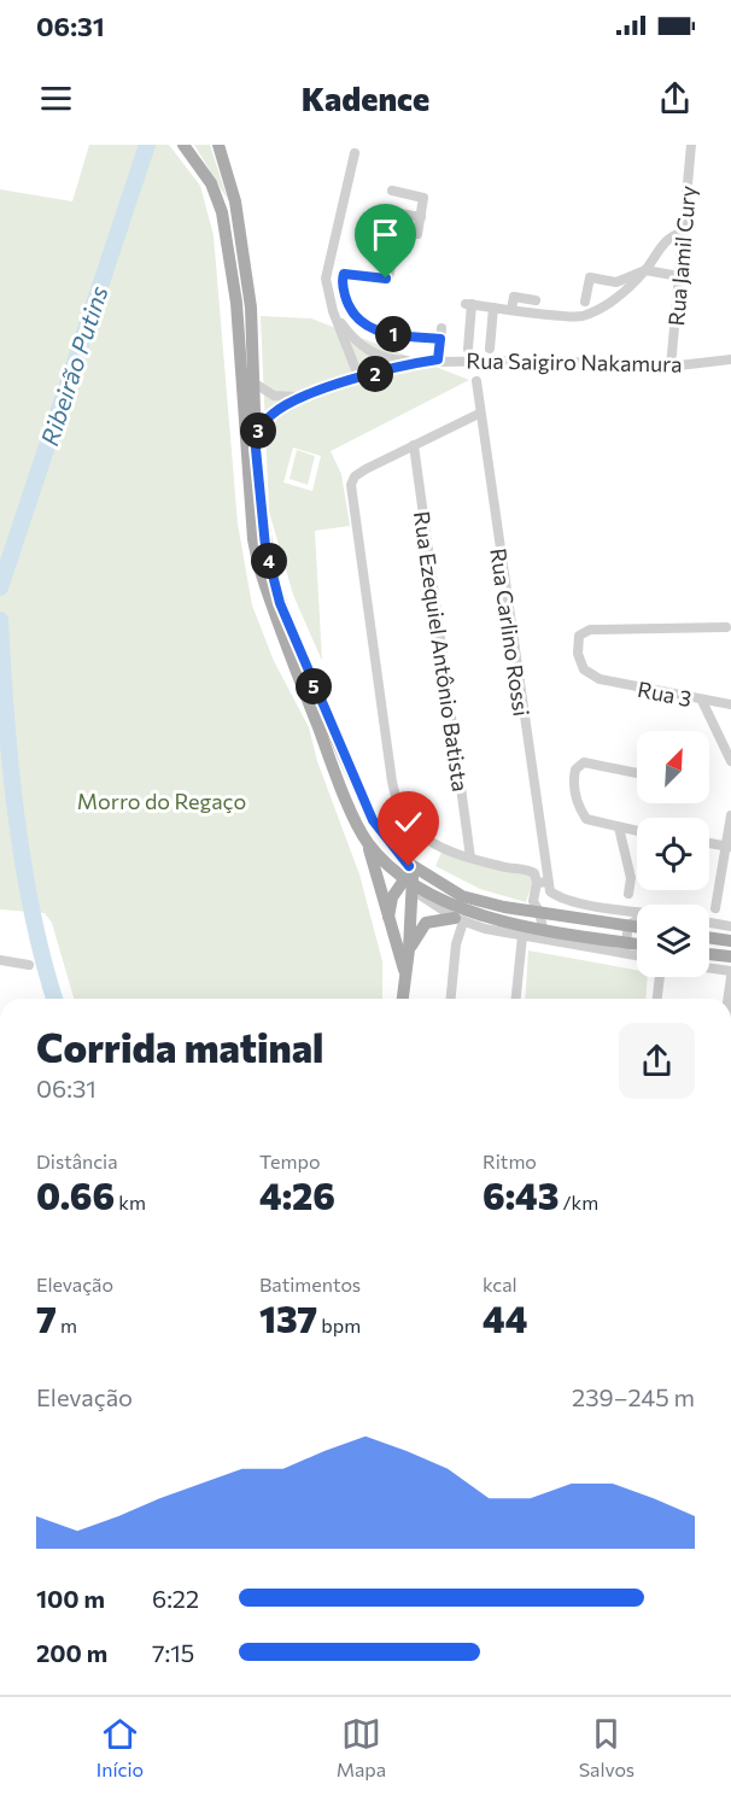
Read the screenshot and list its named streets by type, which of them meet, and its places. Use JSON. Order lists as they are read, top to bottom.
{
  "streets": {
    "street": [
      "Rua Jamil Cury",
      "Rua Saigiro Nakamura",
      "Rua Carlino Rossi",
      "Rua Ezequiel Antônio Batista",
      "Rua 3"
    ]
  },
  "crossings": [
    ["Rua Jamil Cury", "Rua Saigiro Nakamura"]
  ],
  "water": ["Ribeirão Putins"],
  "parks": ["Morro do Regaço"],
  "north": "top right",
  "page": {
    "status": "06:31",
    "header": "Kadence",
    "pins": [
      "1",
      "2",
      "3",
      "4",
      "5"
    ],
    "heading": ["Corrida matinal", "06:31"],
    "stats": [
      ["Distância", "0.66 km"],
      ["Tempo", "4:26"],
      ["Ritmo", "6:43 /km"],
      ["Elevação", "7 m"],
      ["Batimentos", "137 bpm"],
      ["kcal", "44"]
    ],
    "chart": ["Elevação", "239–245 m"],
    "list": [
      {
        "name": "100 m",
        "note": "6:22"
      },
      {
        "name": "200 m",
        "note": "7:15"
      }
    ],
    "tabs": ["Início", "Mapa", "Salvos"]
  }
}
